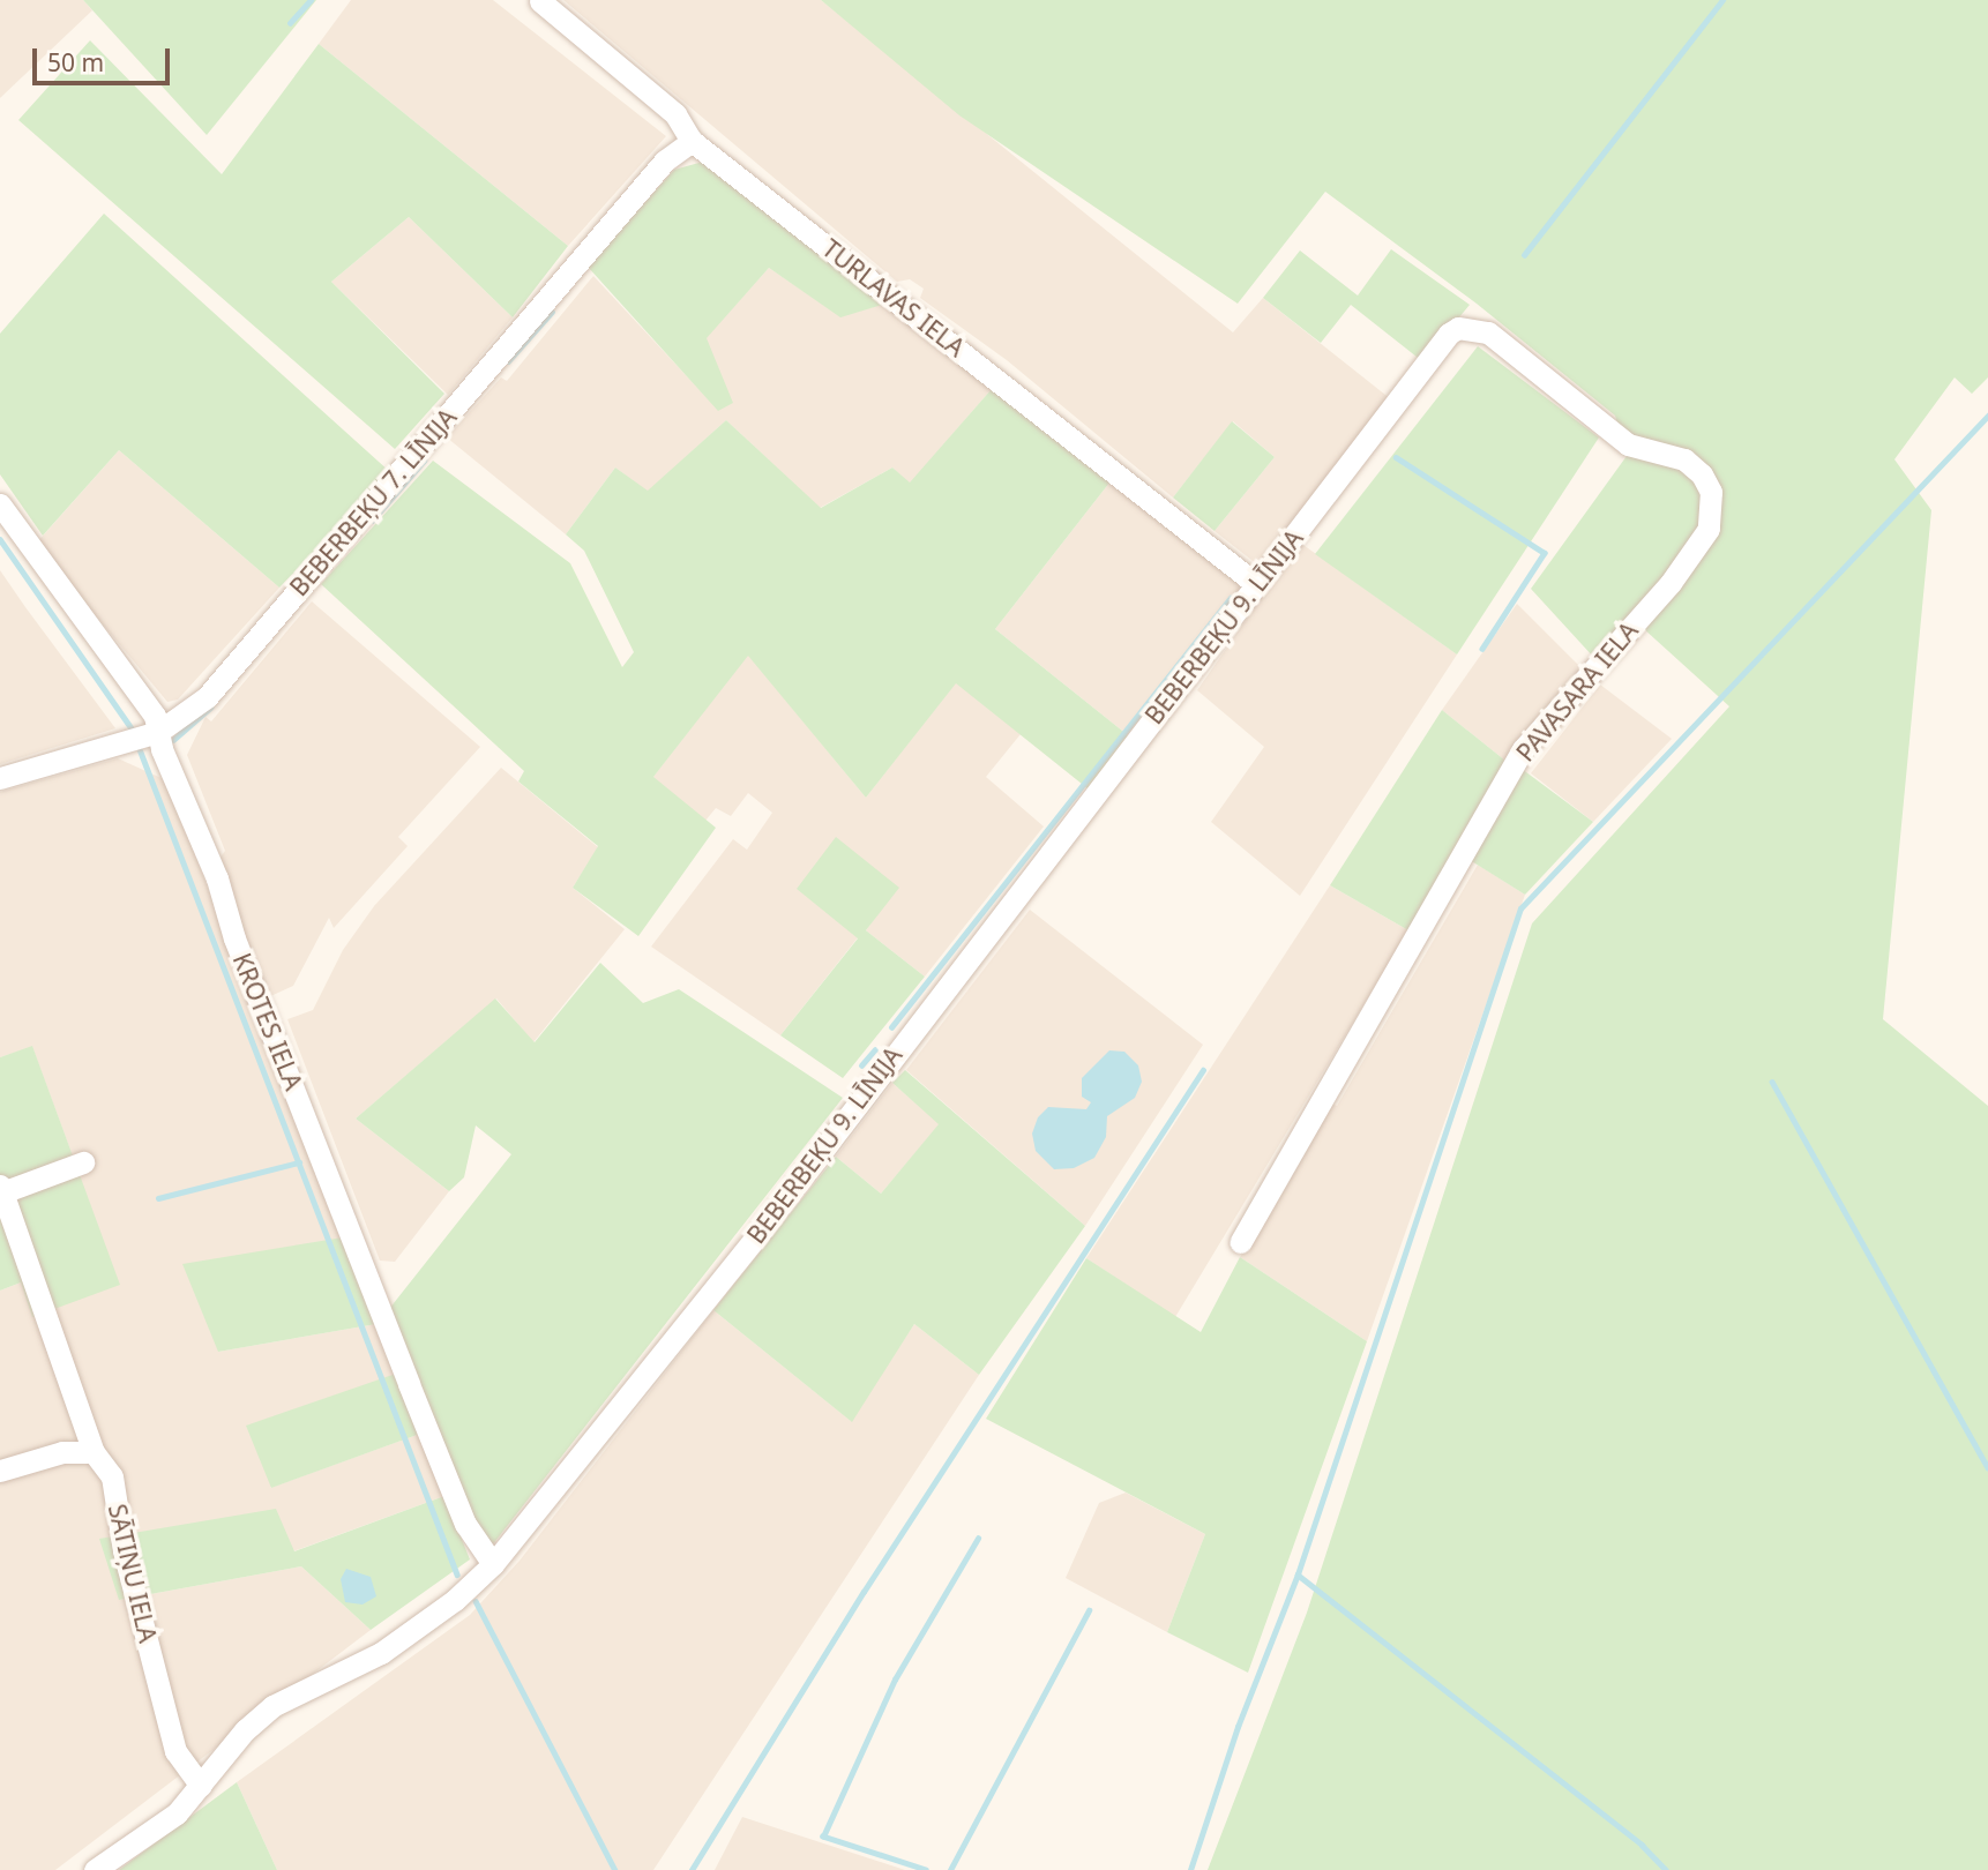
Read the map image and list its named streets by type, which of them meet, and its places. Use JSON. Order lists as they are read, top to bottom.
{
  "streets": {
    "street": [
      "TURLAVAS IELA",
      "BEBERBEĶU 7. LĪNIJA",
      "BEBERBEĶU 9. LĪNIJA",
      "PAVASARA IELA",
      "KROTES IELA",
      "SĀTIŅU IELA"
    ]
  },
  "crossings": [
    ["TURLAVAS IELA", "BEBERBEĶU 7. LĪNIJA"],
    ["TURLAVAS IELA", "BEBERBEĶU 9. LĪNIJA"],
    ["BEBERBEĶU 7. LĪNIJA", "KROTES IELA"],
    ["BEBERBEĶU 9. LĪNIJA", "PAVASARA IELA"],
    ["BEBERBEĶU 9. LĪNIJA", "KROTES IELA"],
    ["BEBERBEĶU 9. LĪNIJA", "SĀTIŅU IELA"]
  ],
  "scale_bar": "50 m"
}
